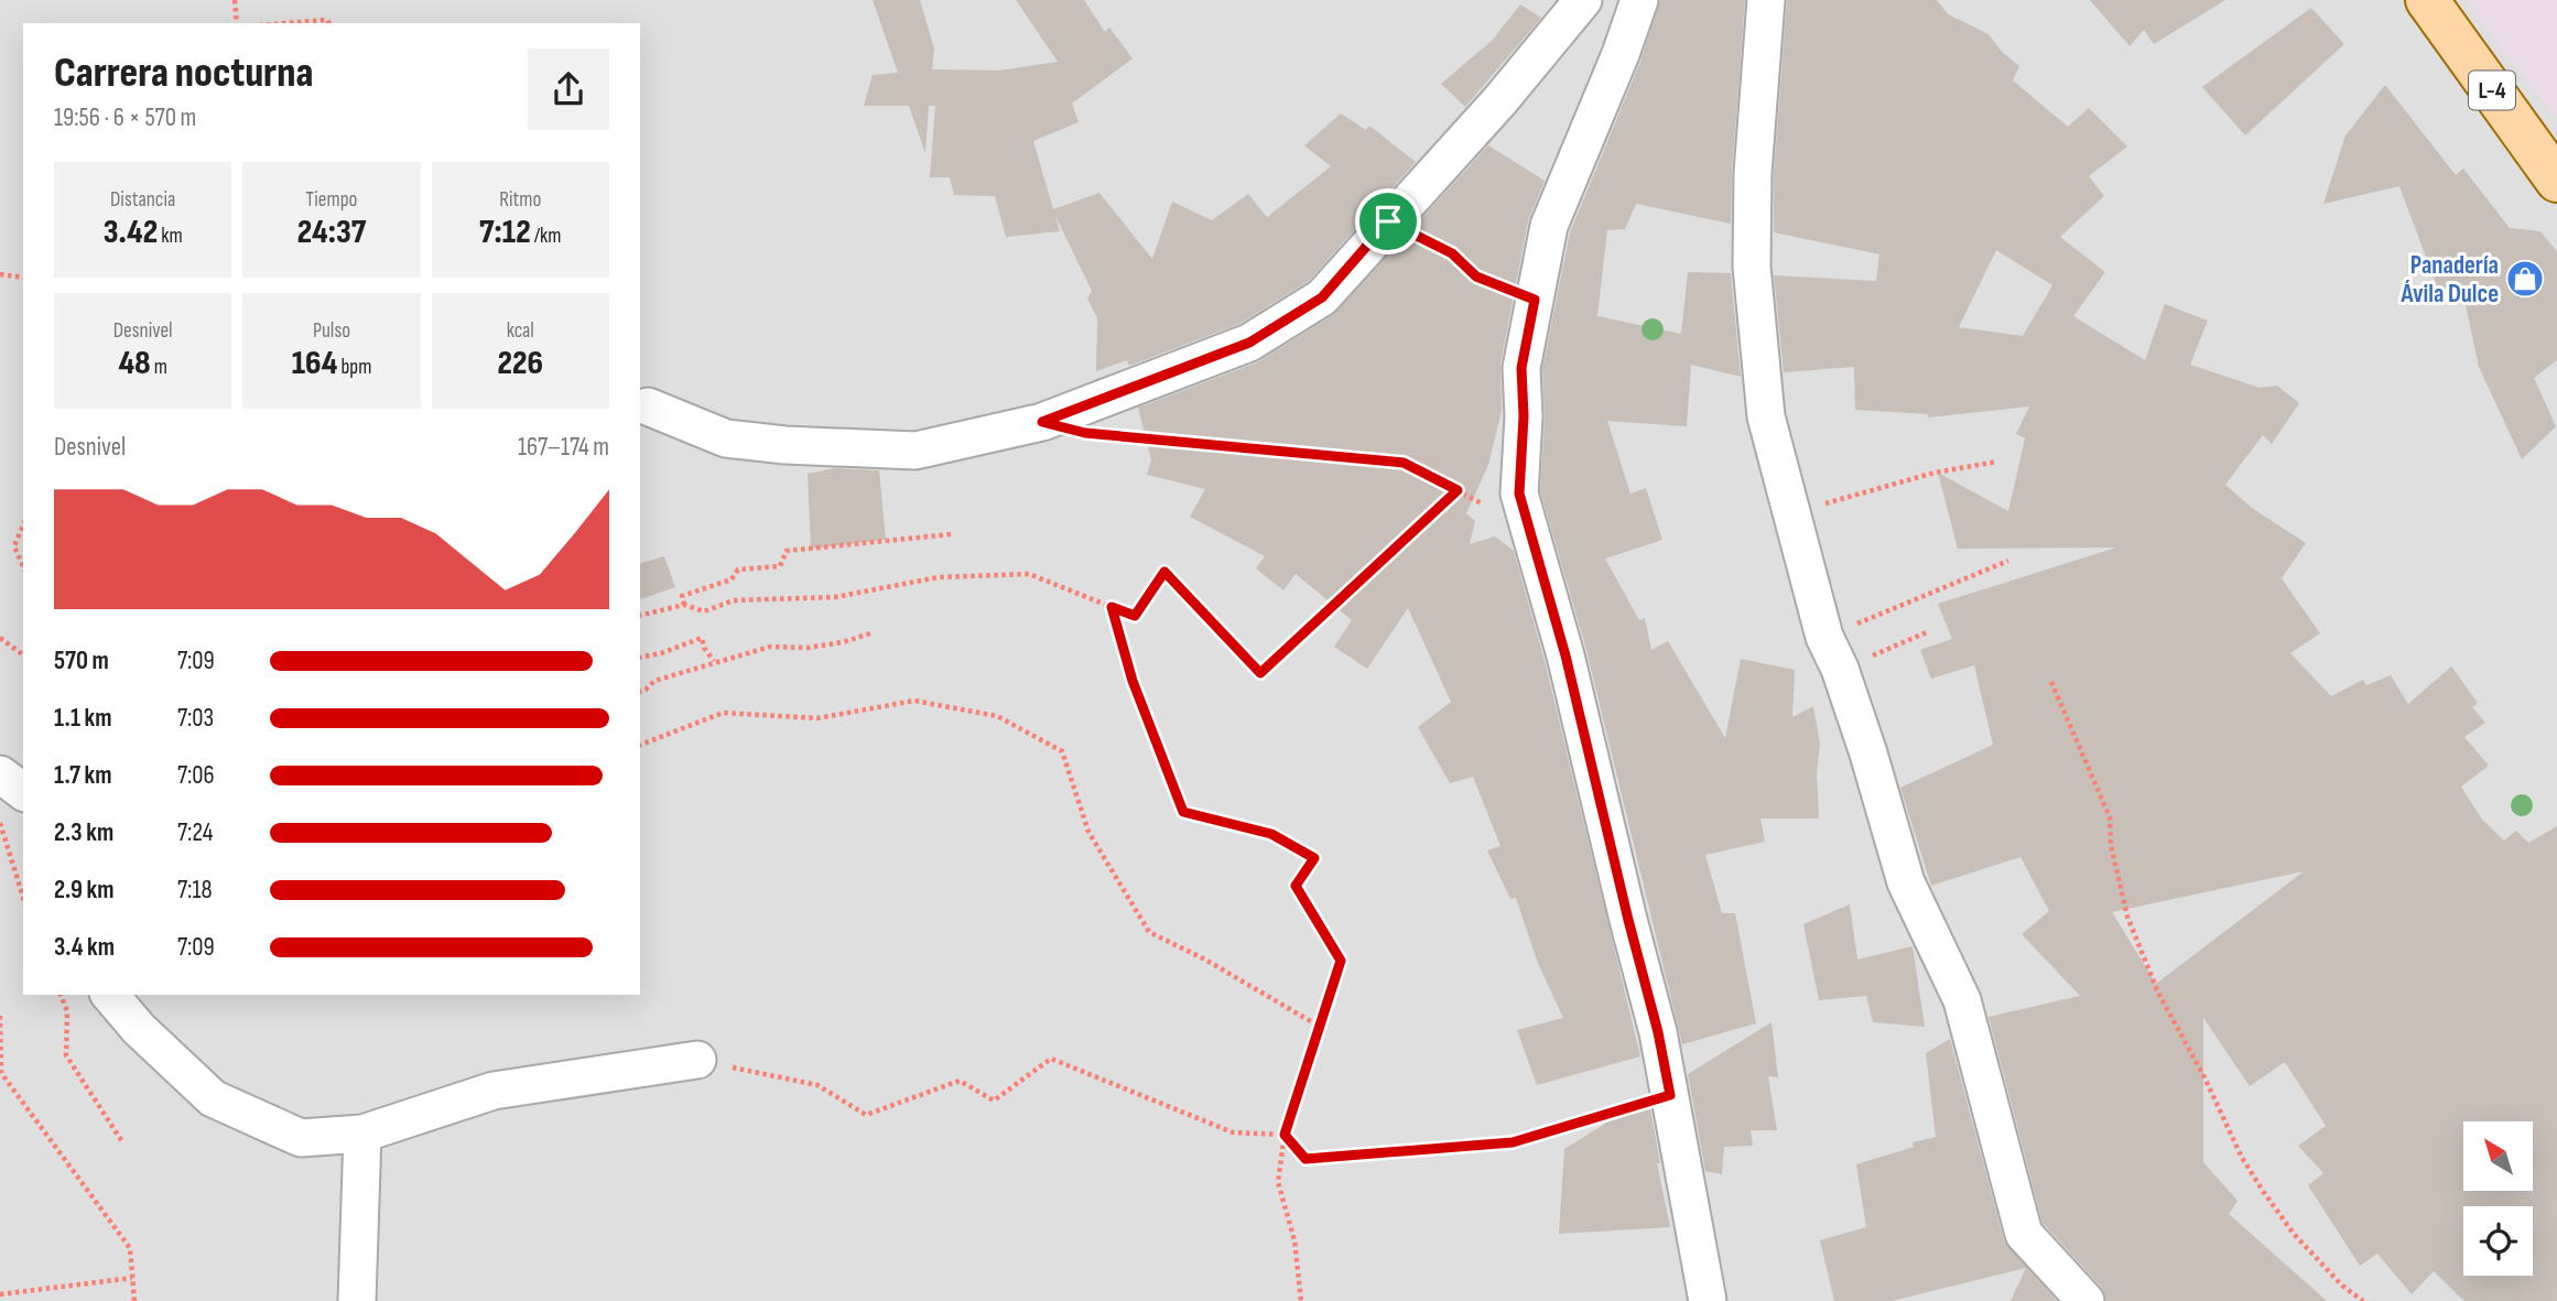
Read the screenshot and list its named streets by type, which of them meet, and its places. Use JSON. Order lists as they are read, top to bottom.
{
  "streets": {
    "main road": ["L-4"]
  },
  "places": {
    "shop": ["Panadería Ávila Dulce"]
  },
  "north": "top left",
  "page": {
    "heading": ["Carrera nocturna", "19:56 · 6 × 570 m"],
    "stats": [
      ["Distancia", "3.42 km"],
      ["Tiempo", "24:37"],
      ["Ritmo", "7:12 /km"],
      ["Desnivel", "48 m"],
      ["Pulso", "164 bpm"],
      ["kcal", "226"]
    ],
    "chart": ["Desnivel", "167–174 m"],
    "list": [
      {
        "name": "570 m",
        "note": "7:09"
      },
      {
        "name": "1.1 km",
        "note": "7:03"
      },
      {
        "name": "1.7 km",
        "note": "7:06"
      },
      {
        "name": "2.3 km",
        "note": "7:24"
      },
      {
        "name": "2.9 km",
        "note": "7:18"
      },
      {
        "name": "3.4 km",
        "note": "7:09"
      }
    ]
  }
}
